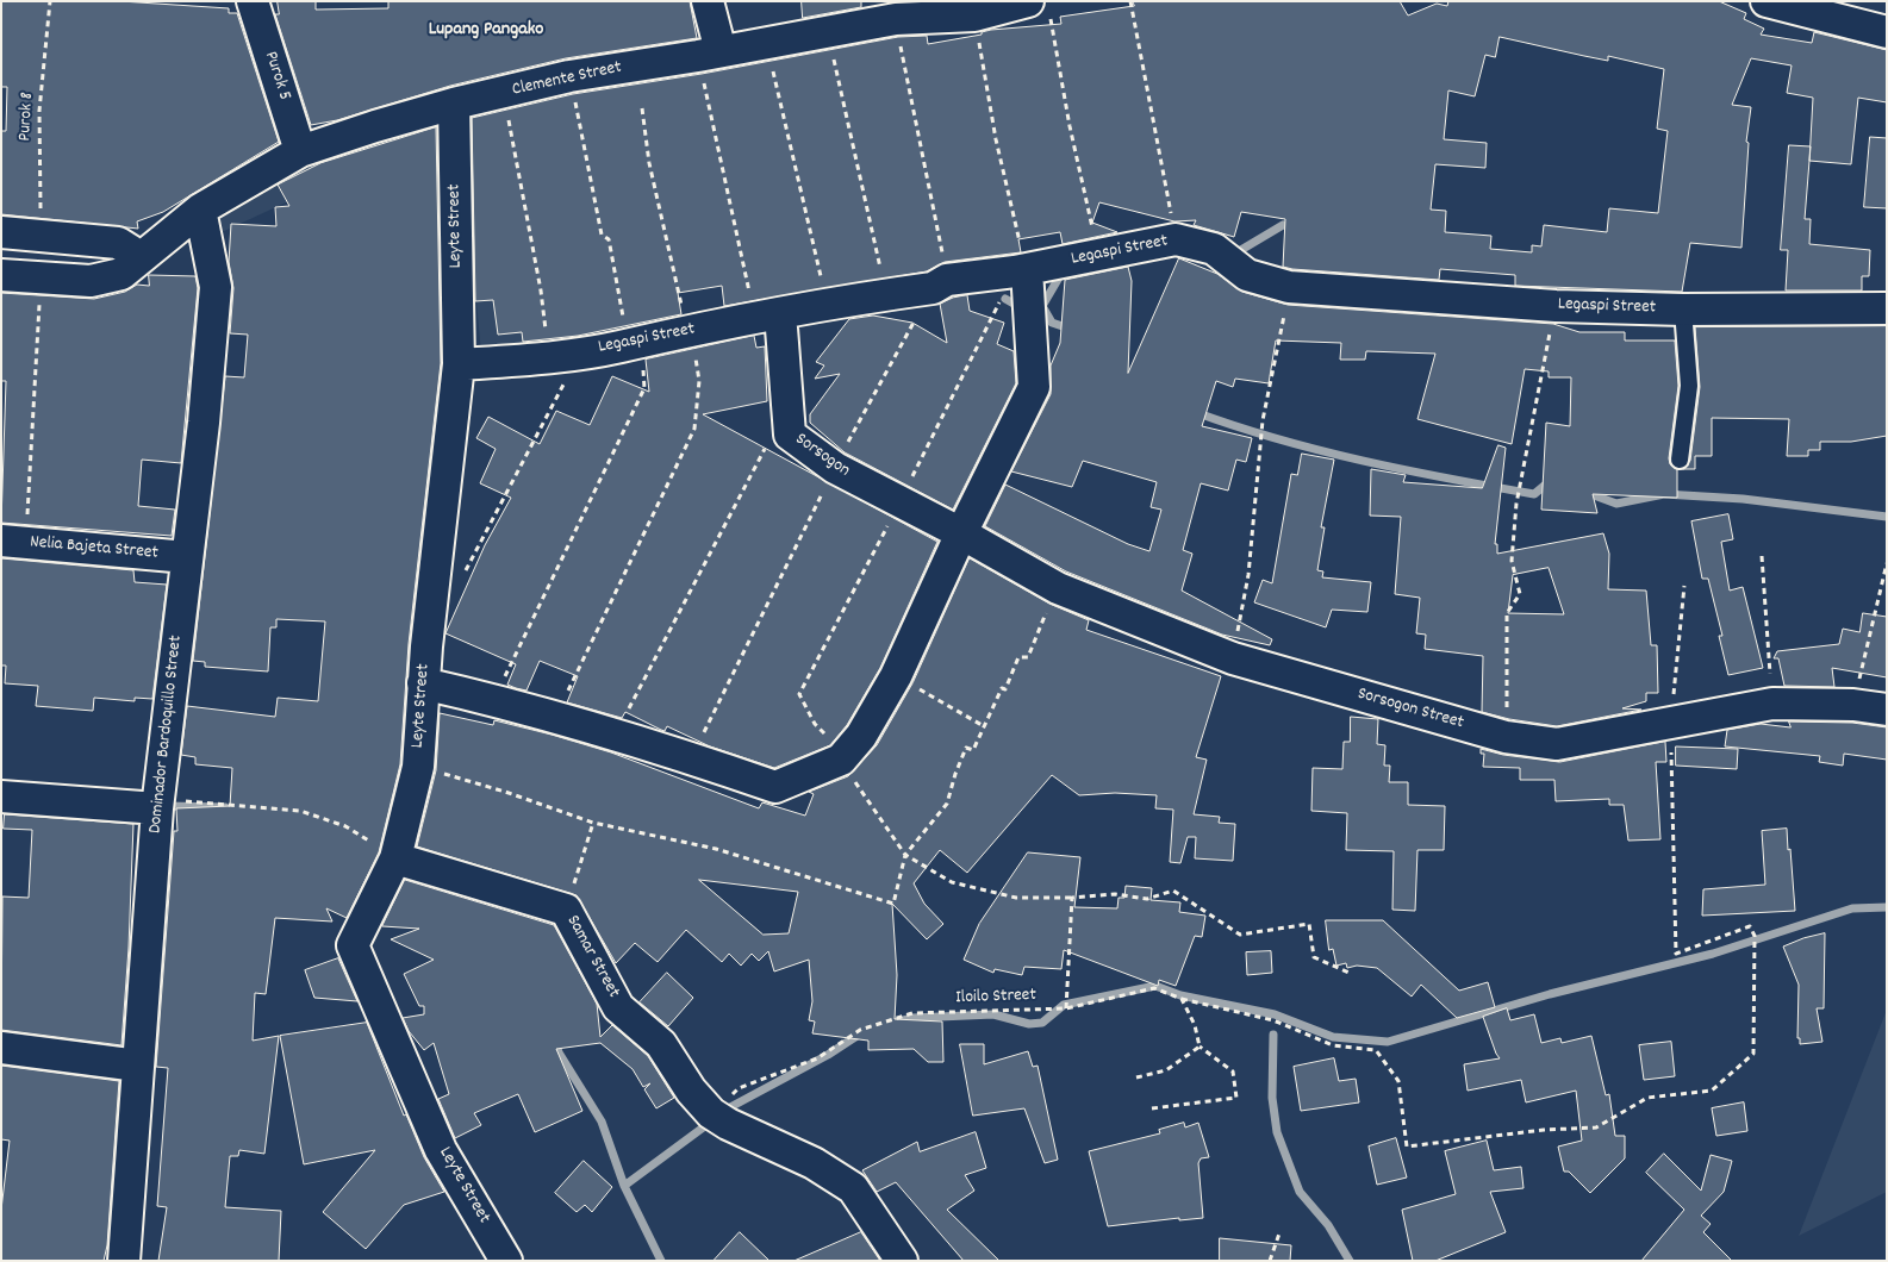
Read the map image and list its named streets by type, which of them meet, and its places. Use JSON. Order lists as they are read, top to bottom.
{
  "streets": {
    "street": [
      "Purok 5",
      "Clemente Street",
      "Leyte Street",
      "Legaspi Street",
      "Sorsogon",
      "Nelia Bajeta Street",
      "Sorsogon Street",
      "Dominador Bardoquillo Street",
      "Samar Street"
    ],
    "path": ["Purok 8", "Iloilo Street"]
  },
  "crossings": [
    ["Purok 5", "Clemente Street"],
    ["Clemente Street", "Leyte Street"],
    ["Clemente Street", "Dominador Bardoquillo Street"],
    ["Leyte Street", "Legaspi Street"],
    ["Leyte Street", "Samar Street"],
    ["Legaspi Street", "Sorsogon"],
    ["Sorsogon", "Sorsogon Street"],
    ["Nelia Bajeta Street", "Dominador Bardoquillo Street"],
    ["Sorsogon Street", "Iloilo Street"],
    ["Samar Street", "Iloilo Street"]
  ],
  "districts": ["Lupang Pangako"]
}
